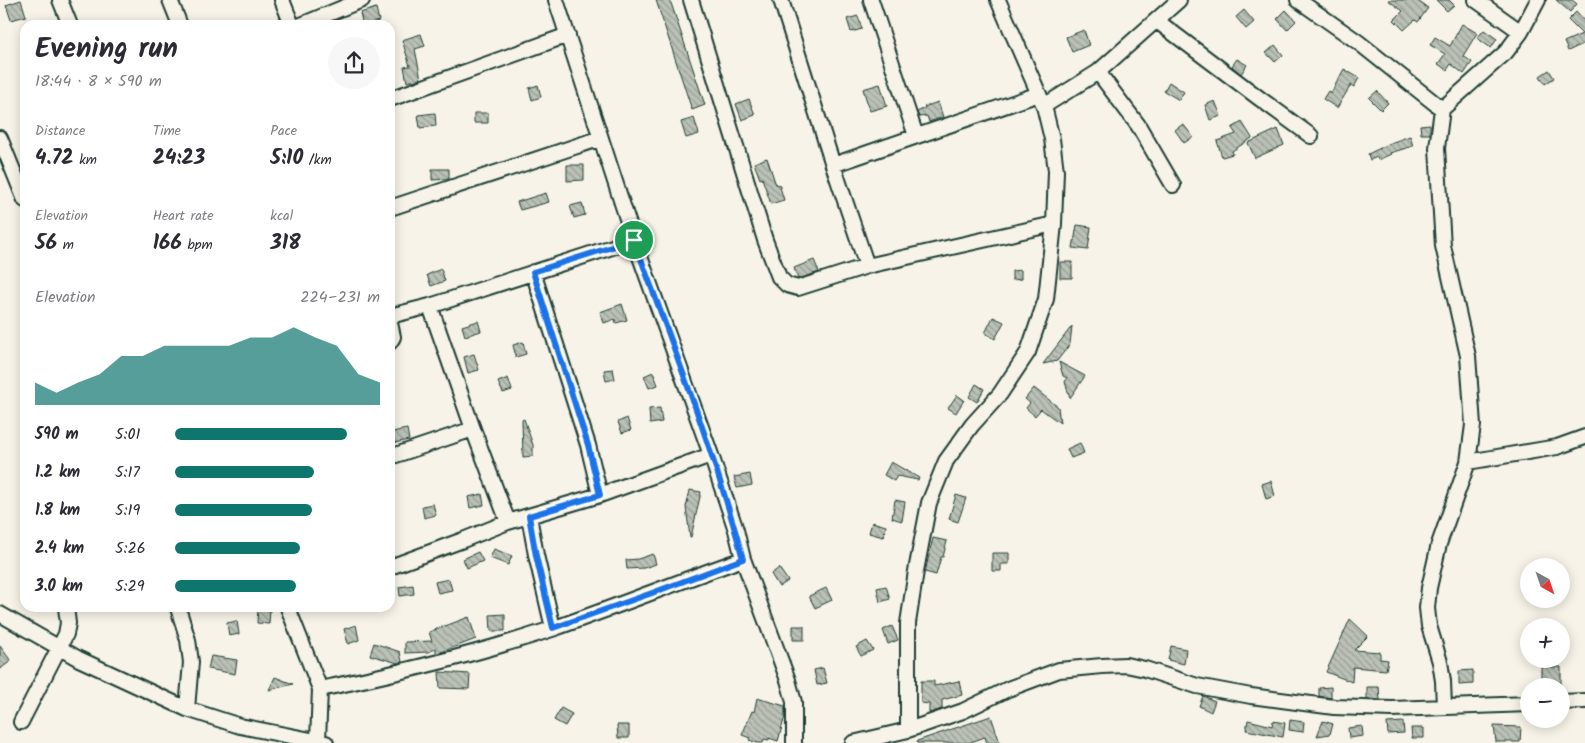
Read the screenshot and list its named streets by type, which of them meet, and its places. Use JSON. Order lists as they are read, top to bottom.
{
  "north": "bottom right",
  "page": {
    "heading": ["Evening run", "18:44 · 8 × 590 m"],
    "stats": [
      ["Distance", "4.72 km"],
      ["Time", "24:23"],
      ["Pace", "5:10 /km"],
      ["Elevation", "56 m"],
      ["Heart rate", "166 bpm"],
      ["kcal", "318"]
    ],
    "chart": ["Elevation", "224–231 m"],
    "list": [
      {
        "name": "590 m",
        "note": "5:01"
      },
      {
        "name": "1.2 km",
        "note": "5:17"
      },
      {
        "name": "1.8 km",
        "note": "5:19"
      },
      {
        "name": "2.4 km",
        "note": "5:26"
      },
      {
        "name": "3.0 km",
        "note": "5:29"
      }
    ],
    "map_buttons": ["+", "−"]
  }
}
